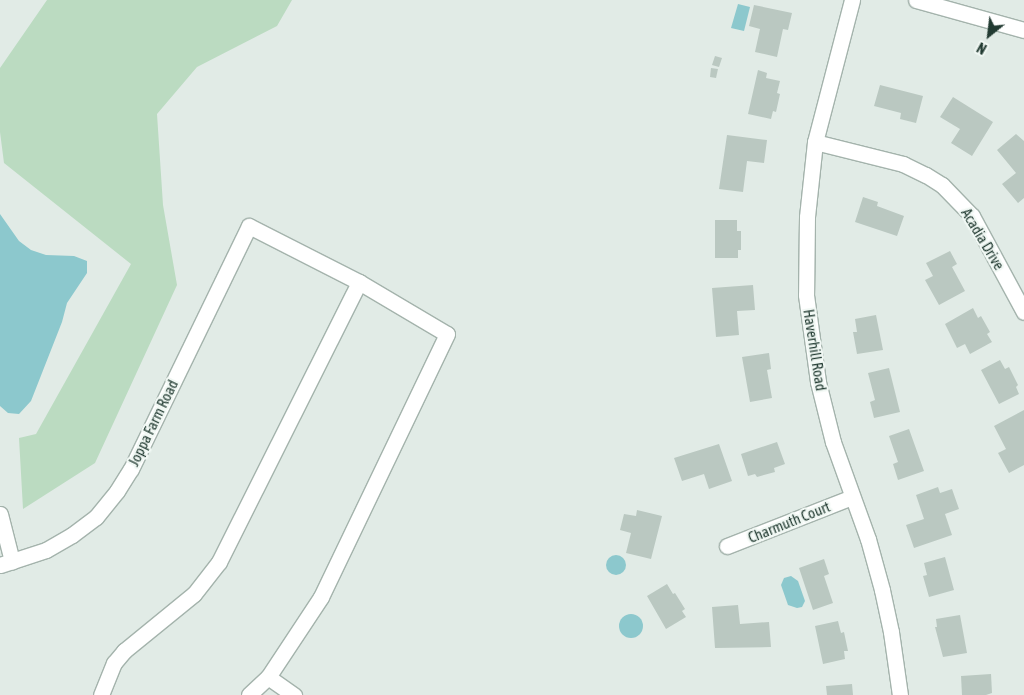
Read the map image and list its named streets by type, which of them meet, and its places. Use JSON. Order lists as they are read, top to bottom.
{
  "streets": {
    "street": [
      "Acadia Drive",
      "Haverhill Road",
      "Joppa Farm Road",
      "Charmuth Court"
    ]
  },
  "crossings": [
    ["Acadia Drive", "Haverhill Road"],
    ["Haverhill Road", "Charmuth Court"]
  ],
  "north": "bottom left"
}
